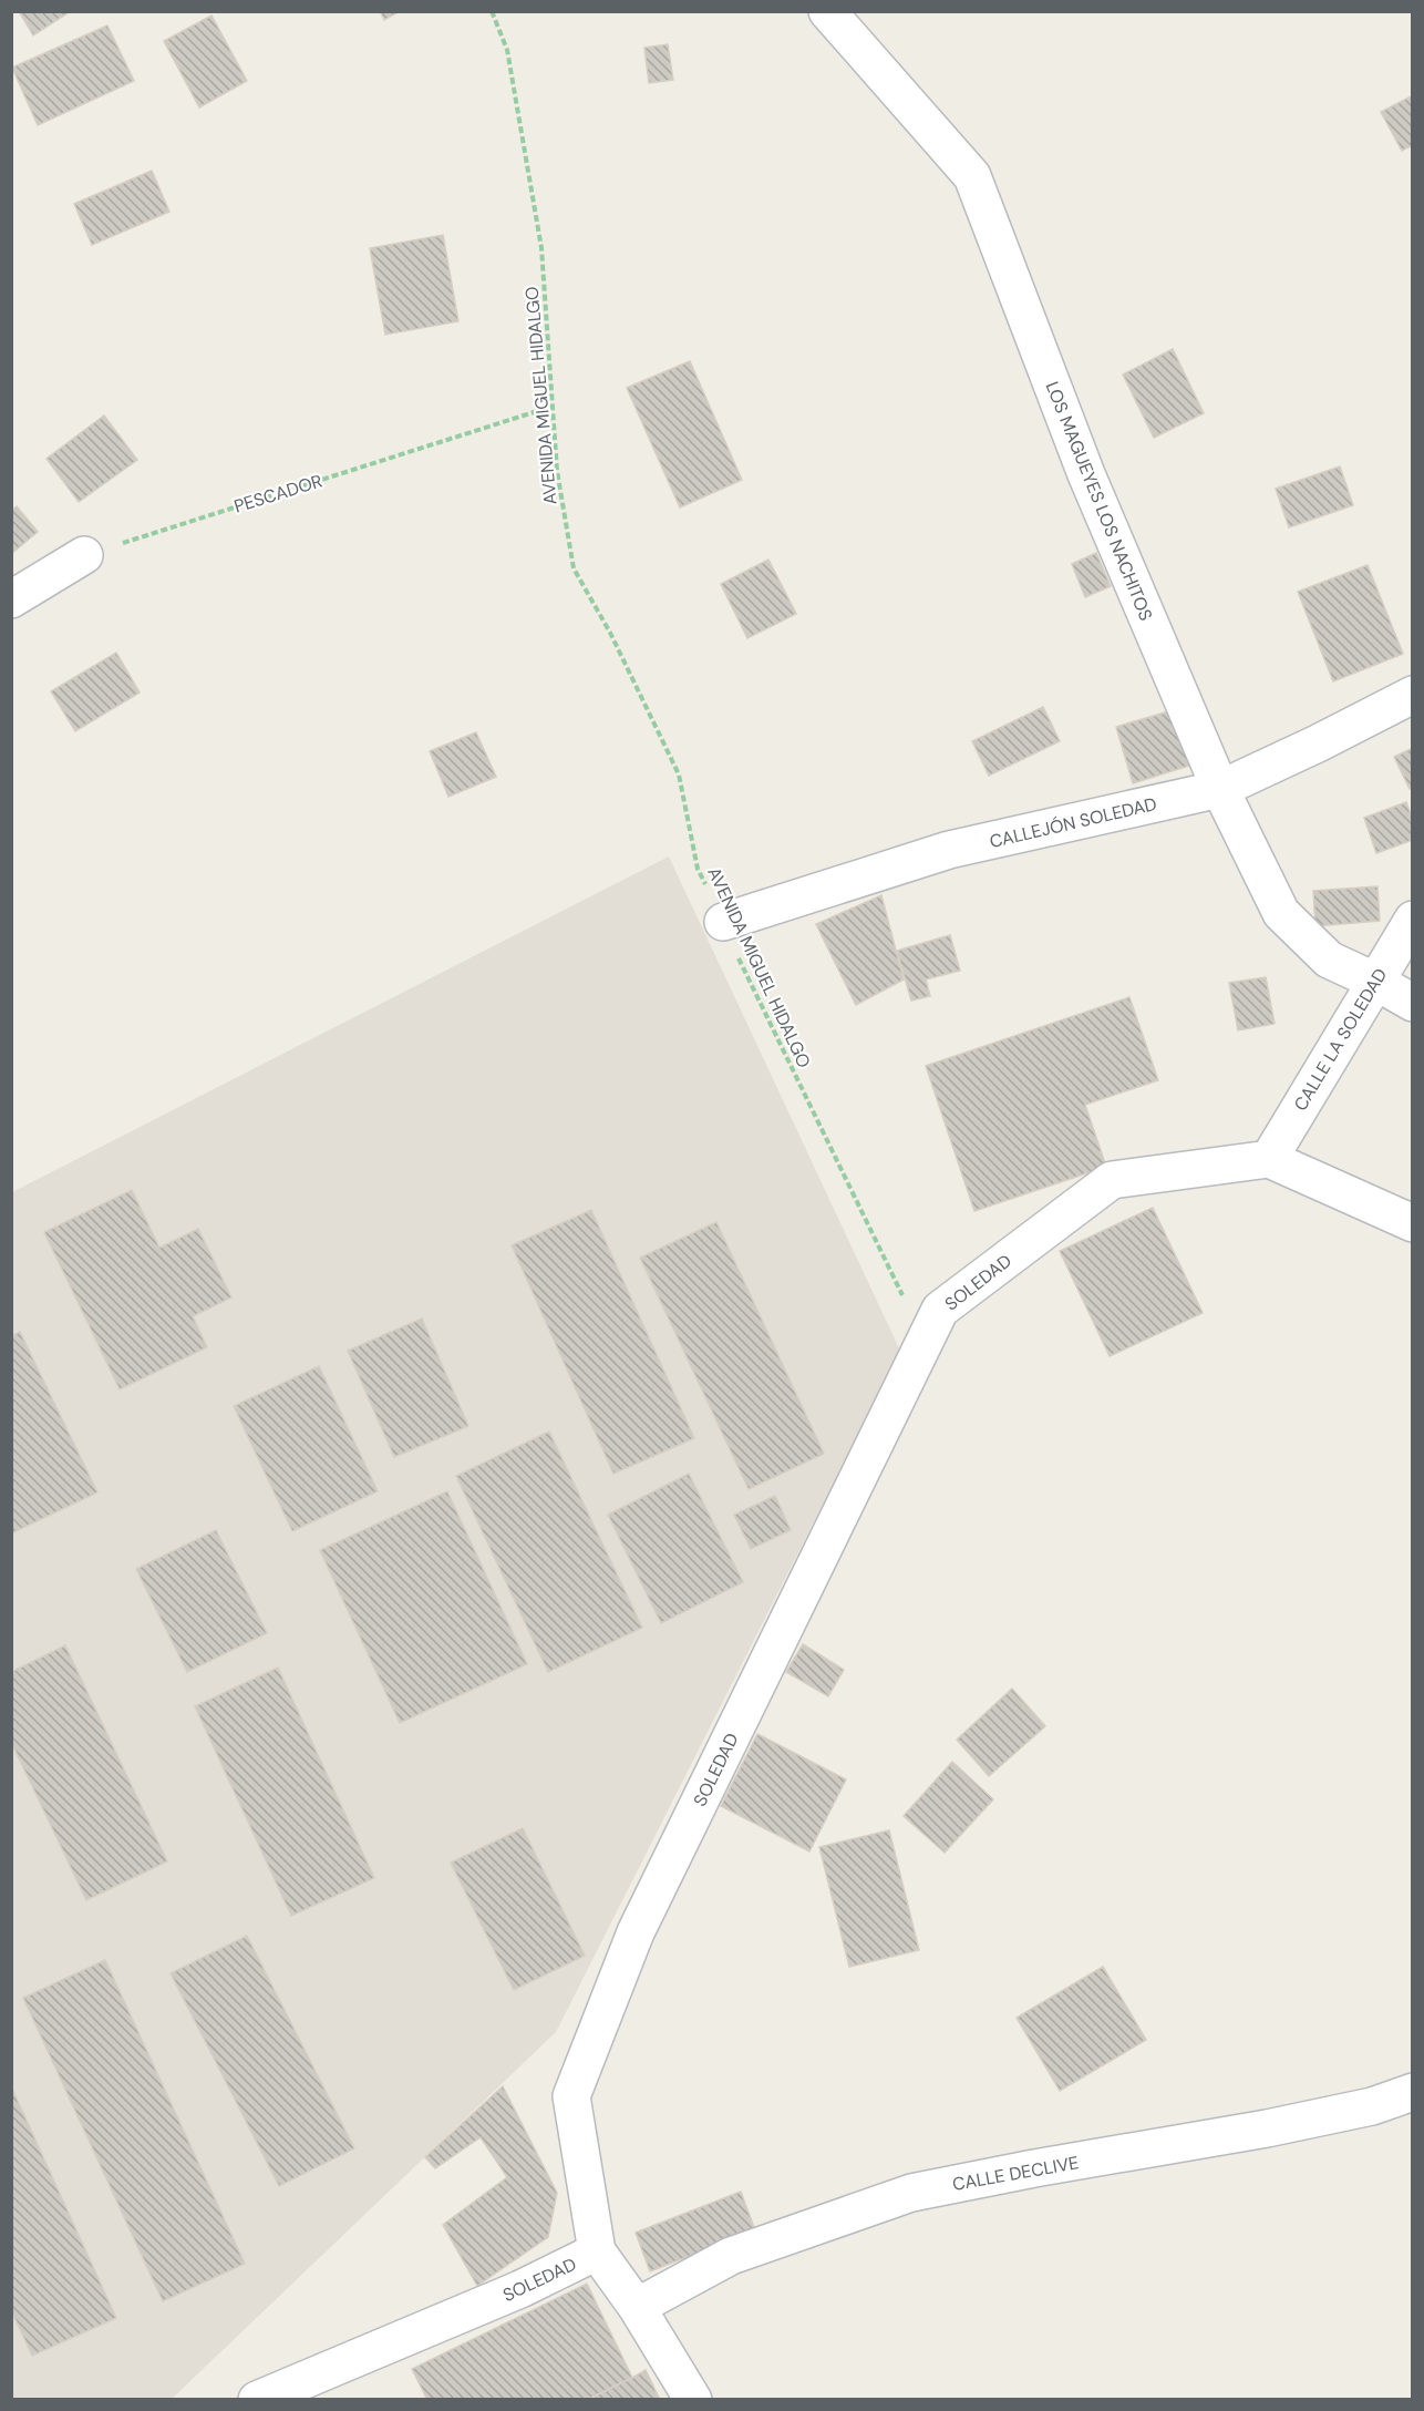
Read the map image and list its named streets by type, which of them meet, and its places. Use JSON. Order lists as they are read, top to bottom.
{
  "streets": {
    "street": [
      "LOS MAGUEYES LOS NACHITOS",
      "CALLEJÓN SOLEDAD",
      "CALLE LA SOLEDAD",
      "SOLEDAD",
      "CALLE DECLIVE"
    ],
    "path": ["AVENIDA MIGUEL HIDALGO", "PESCADOR"]
  },
  "crossings": [
    ["AVENIDA MIGUEL HIDALGO", "PESCADOR"],
    ["AVENIDA MIGUEL HIDALGO", "CALLEJÓN SOLEDAD"],
    ["AVENIDA MIGUEL HIDALGO", "SOLEDAD"],
    ["LOS MAGUEYES LOS NACHITOS", "CALLEJÓN SOLEDAD"],
    ["LOS MAGUEYES LOS NACHITOS", "CALLE LA SOLEDAD"],
    ["CALLE LA SOLEDAD", "SOLEDAD"]
  ]
}
